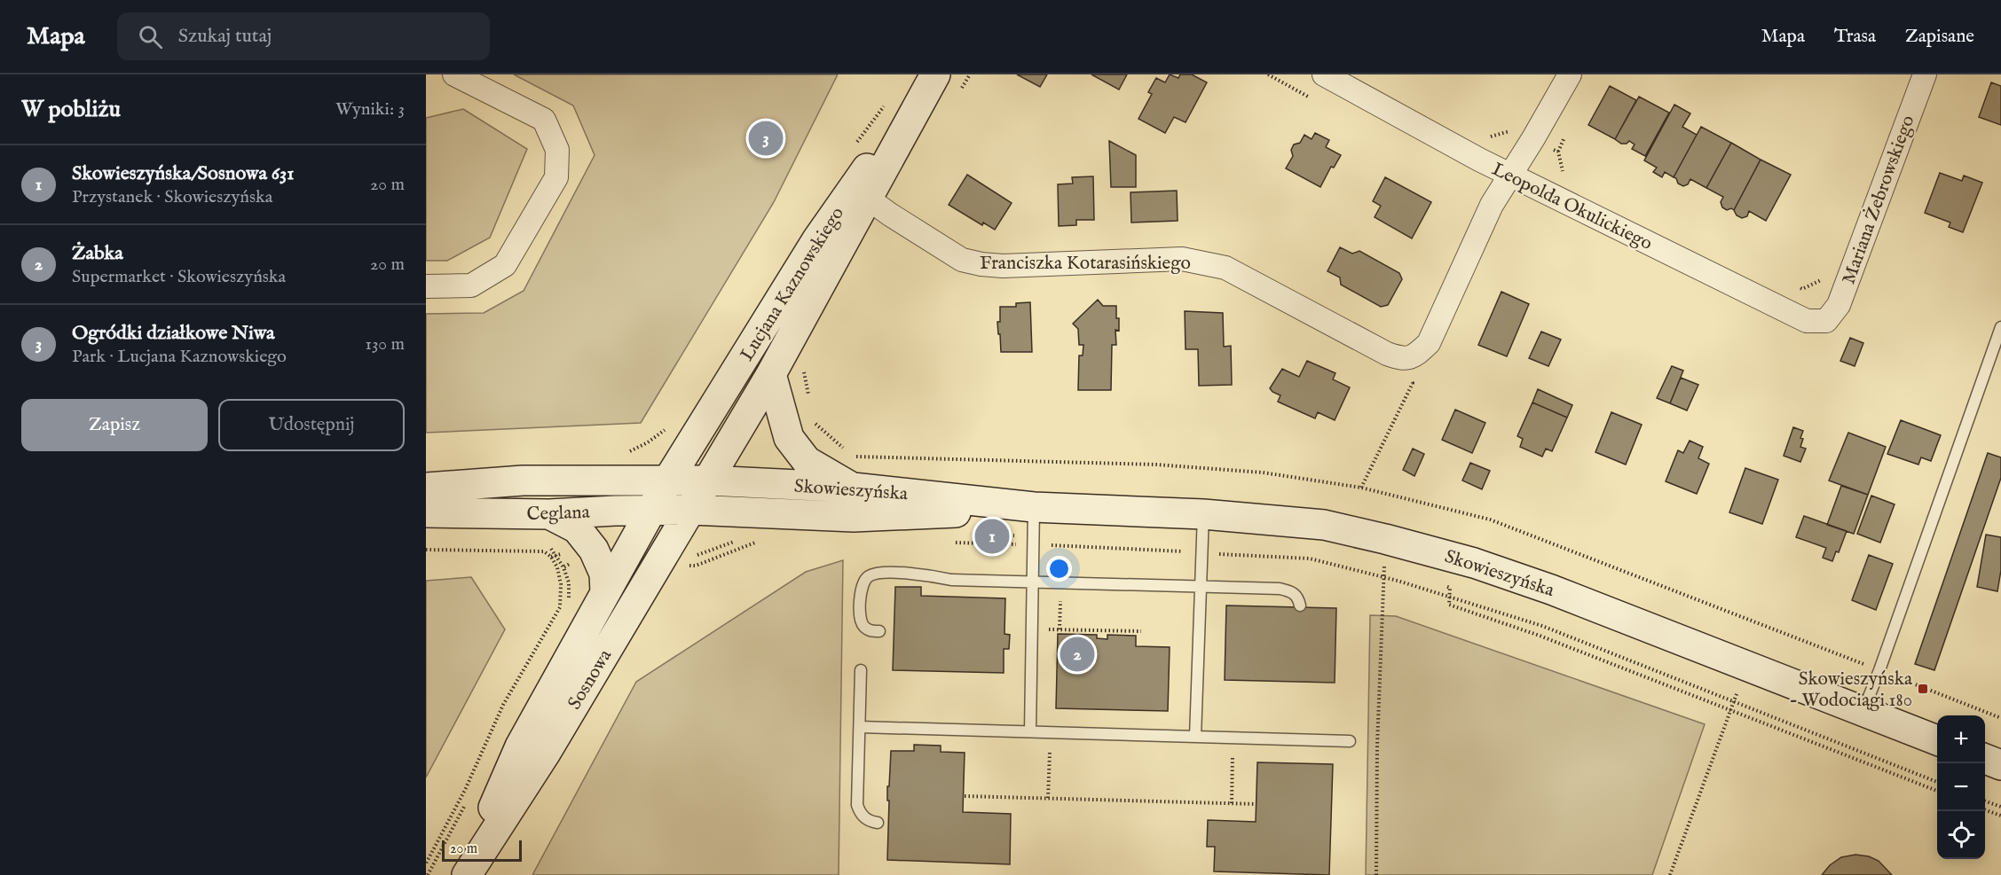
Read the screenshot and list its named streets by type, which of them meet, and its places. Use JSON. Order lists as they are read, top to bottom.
{
  "streets": {
    "street": [
      "Mariana Żebrowskiego",
      "Leopolda Okulickiego",
      "Franciszka Kotarasińskiego",
      "Lucjana Kaznowskiego",
      "Skowieszyńska",
      "Ceglana",
      "Sosnowa"
    ]
  },
  "crossings": [
    ["Mariana Żebrowskiego", "Leopolda Okulickiego"],
    ["Leopolda Okulickiego", "Franciszka Kotarasińskiego"],
    ["Franciszka Kotarasińskiego", "Lucjana Kaznowskiego"],
    ["Lucjana Kaznowskiego", "Skowieszyńska"],
    ["Lucjana Kaznowskiego", "Ceglana"],
    ["Lucjana Kaznowskiego", "Sosnowa"],
    ["Skowieszyńska", "Ceglana"],
    ["Skowieszyńska", "Sosnowa"],
    ["Ceglana", "Sosnowa"]
  ],
  "places": {
    "transit": ["Skowieszyńska - Wodociągi 180"]
  },
  "scale_bar": "20 m",
  "page": {
    "header": "Mapa",
    "search": "Szukaj tutaj",
    "nav": ["Mapa", "Trasa", "Zapisane"],
    "heading": ["W pobliżu", "Wyniki: 3"],
    "pins": ["3", "1", "2"],
    "list": [
      {
        "mark": "1",
        "name": "Skowieszyńska/Sosnowa 631",
        "note": "Przystanek · Skowieszyńska",
        "value": "20 m"
      },
      {
        "mark": "2",
        "name": "Żabka",
        "note": "Supermarket · Skowieszyńska",
        "value": "20 m"
      },
      {
        "mark": "3",
        "name": "Ogródki działkowe Niwa",
        "note": "Park · Lucjana Kaznowskiego",
        "value": "130 m"
      }
    ],
    "buttons": ["Zapisz", "Udostępnij"],
    "map_buttons": ["+", "−"],
    "scale": "20 m"
  }
}
